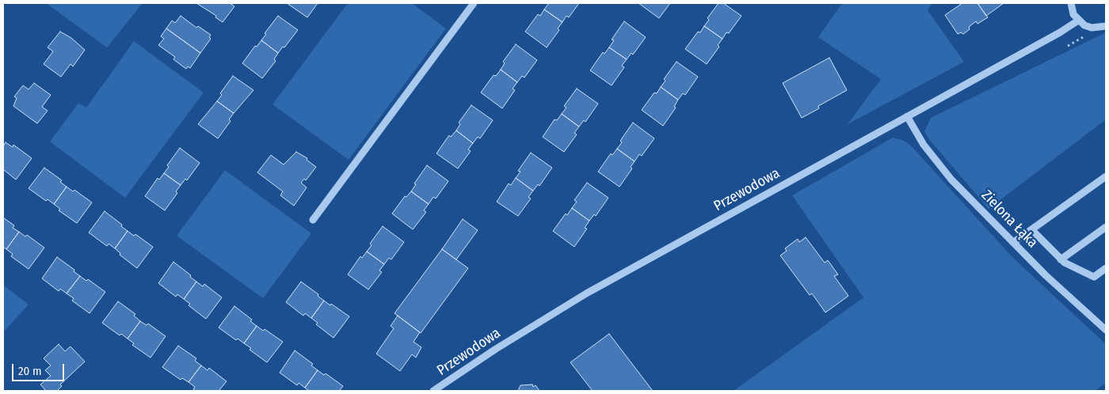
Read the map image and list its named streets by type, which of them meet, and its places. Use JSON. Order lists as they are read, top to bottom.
{
  "streets": {
    "street": ["Przewodowa", "Zielona Łąka"]
  },
  "crossings": [
    ["Przewodowa", "Zielona Łąka"]
  ],
  "scale_bar": "20 m"
}
